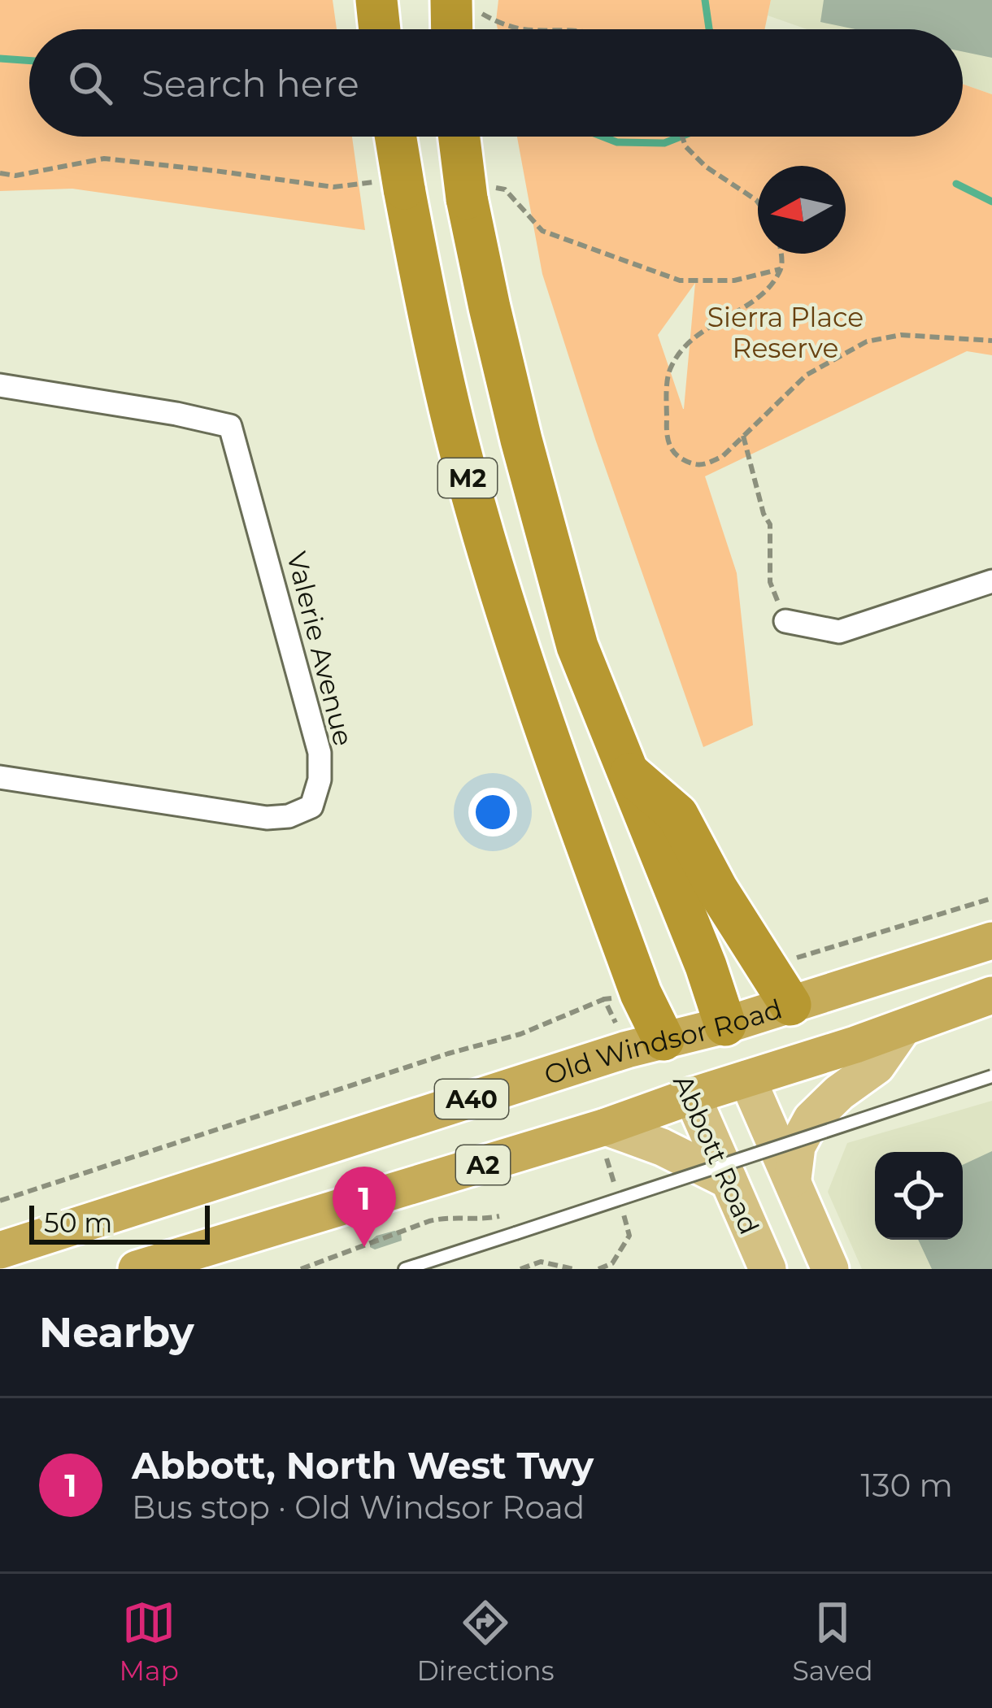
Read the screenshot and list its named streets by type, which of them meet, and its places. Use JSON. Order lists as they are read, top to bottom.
{
  "streets": {
    "highway": [
      "M2",
      "Old Windsor Road",
      "A40",
      "Abbott Road",
      "A2"
    ],
    "street": ["Valerie Avenue"]
  },
  "crossings": [
    ["M2", "Old Windsor Road"],
    ["M2", "Abbott Road"],
    ["Old Windsor Road", "Abbott Road"],
    ["Abbott Road", "A2"]
  ],
  "parks": ["Sierra Place Reserve"],
  "scale_bar": "50 m",
  "north": "left",
  "page": {
    "search": "Search here",
    "pins": "1",
    "scale": "50 m",
    "heading": "Nearby",
    "list": [
      {
        "mark": "1",
        "name": "Abbott, North West Twy",
        "note": "Bus stop · Old Windsor Road",
        "value": "130 m"
      }
    ],
    "nav": ["Map", "Directions", "Saved"]
  }
}
